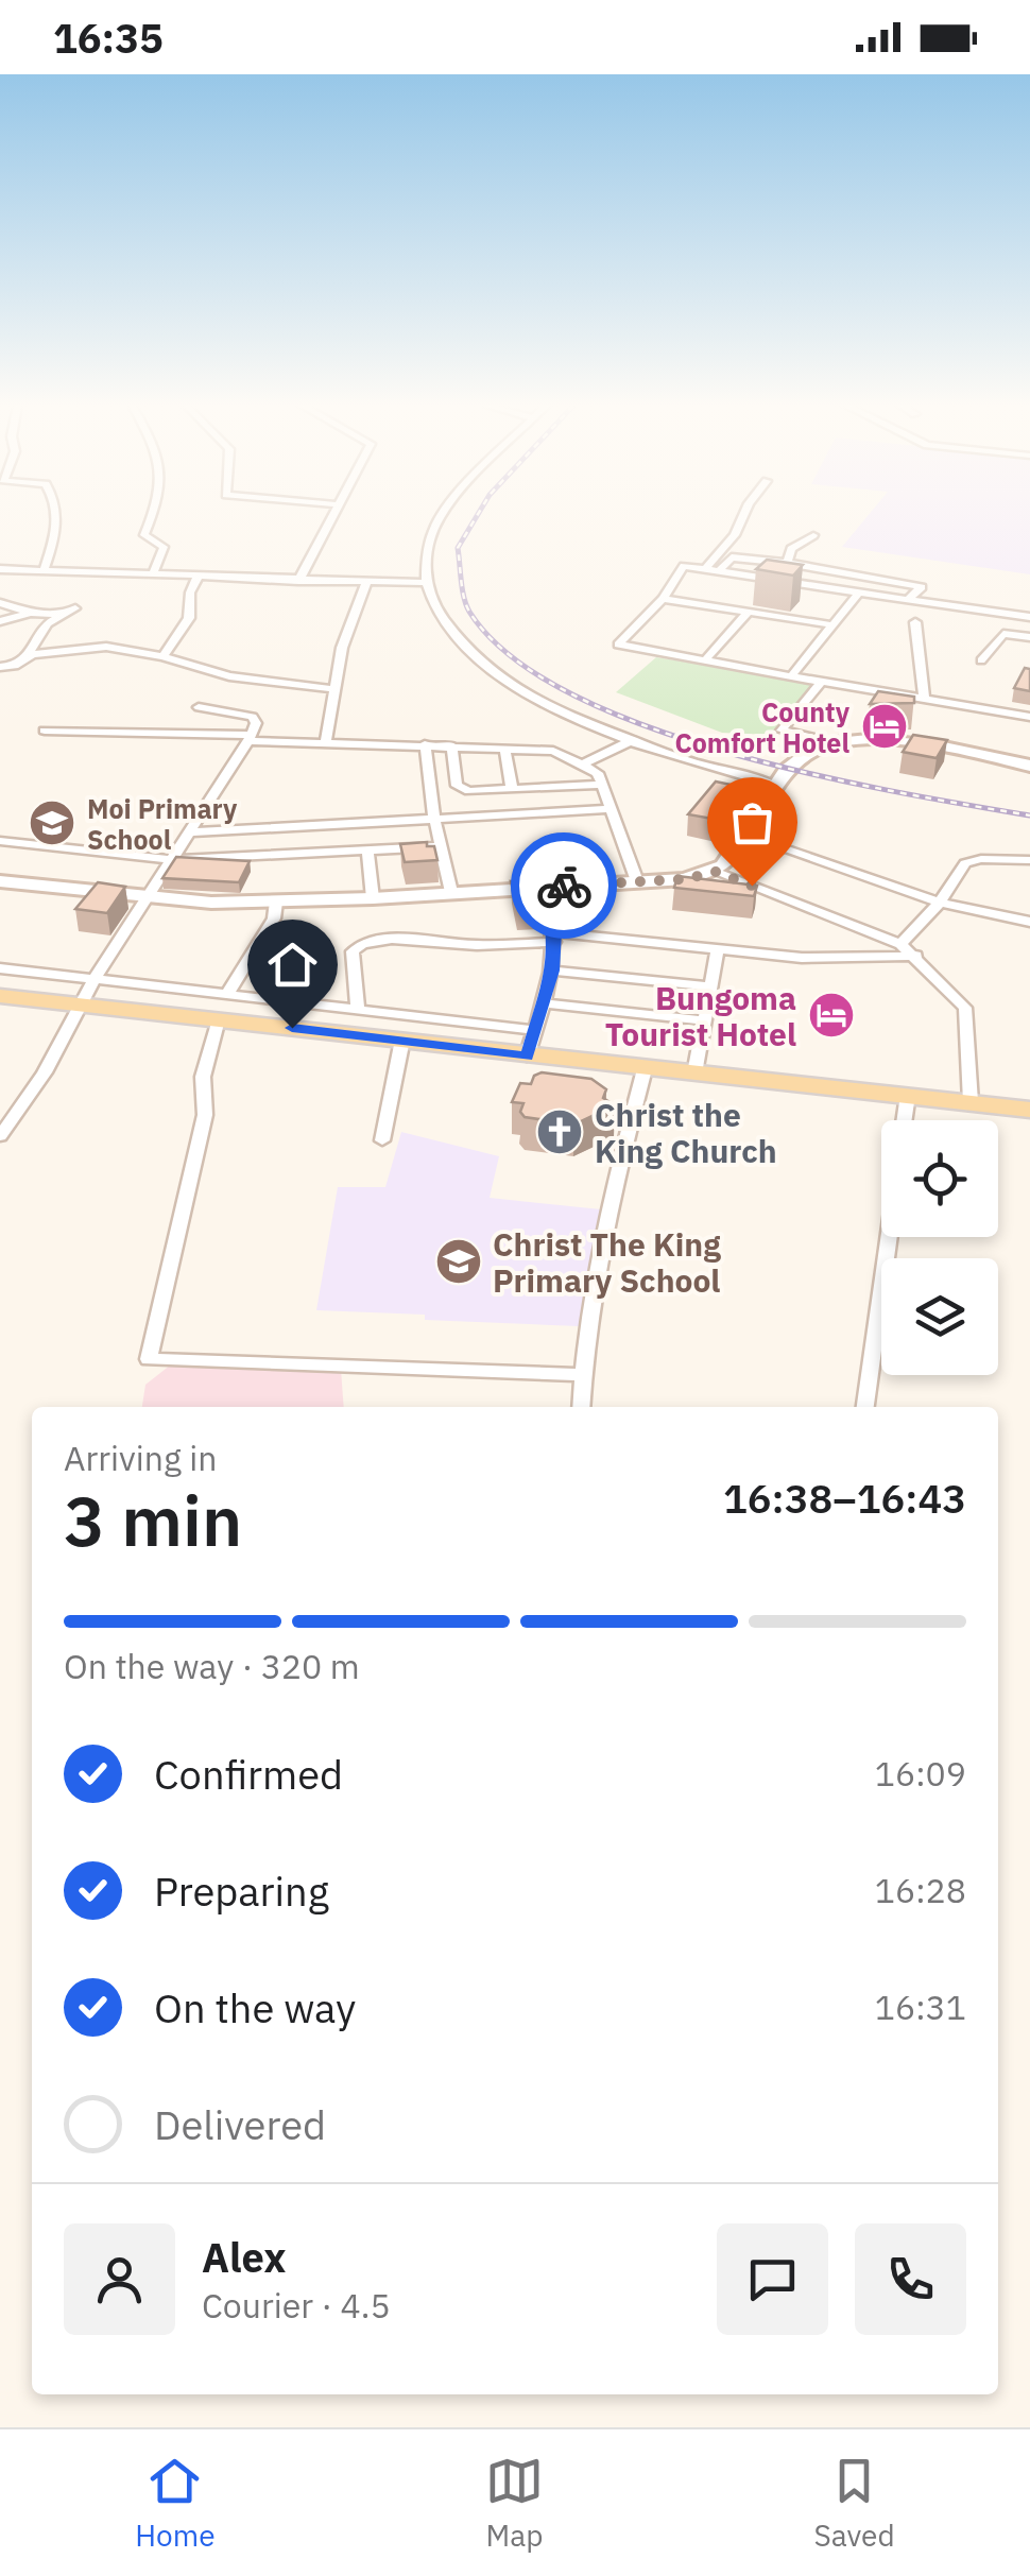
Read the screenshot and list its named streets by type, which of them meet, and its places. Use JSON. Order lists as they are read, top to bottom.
{
  "places": {
    "hotel": ["County Comfort Hotel", "Bungoma Tourist Hotel"],
    "school or university": ["Moi Primary School", "Christ The King Primary School"],
    "church": ["Christ the King Church"]
  },
  "page": {
    "status": "16:35",
    "heading": ["3 min", "Arriving in", "16:38–16:43"],
    "panel": ["Alex", "Courier · 4.5"],
    "bar": "On the way · 320 m",
    "list": [
      ["Confirmed", "16:09"],
      ["Preparing", "16:28"],
      ["On the way", "16:31"],
      "Delivered"
    ],
    "tabs": ["Home", "Map", "Saved"]
  }
}
